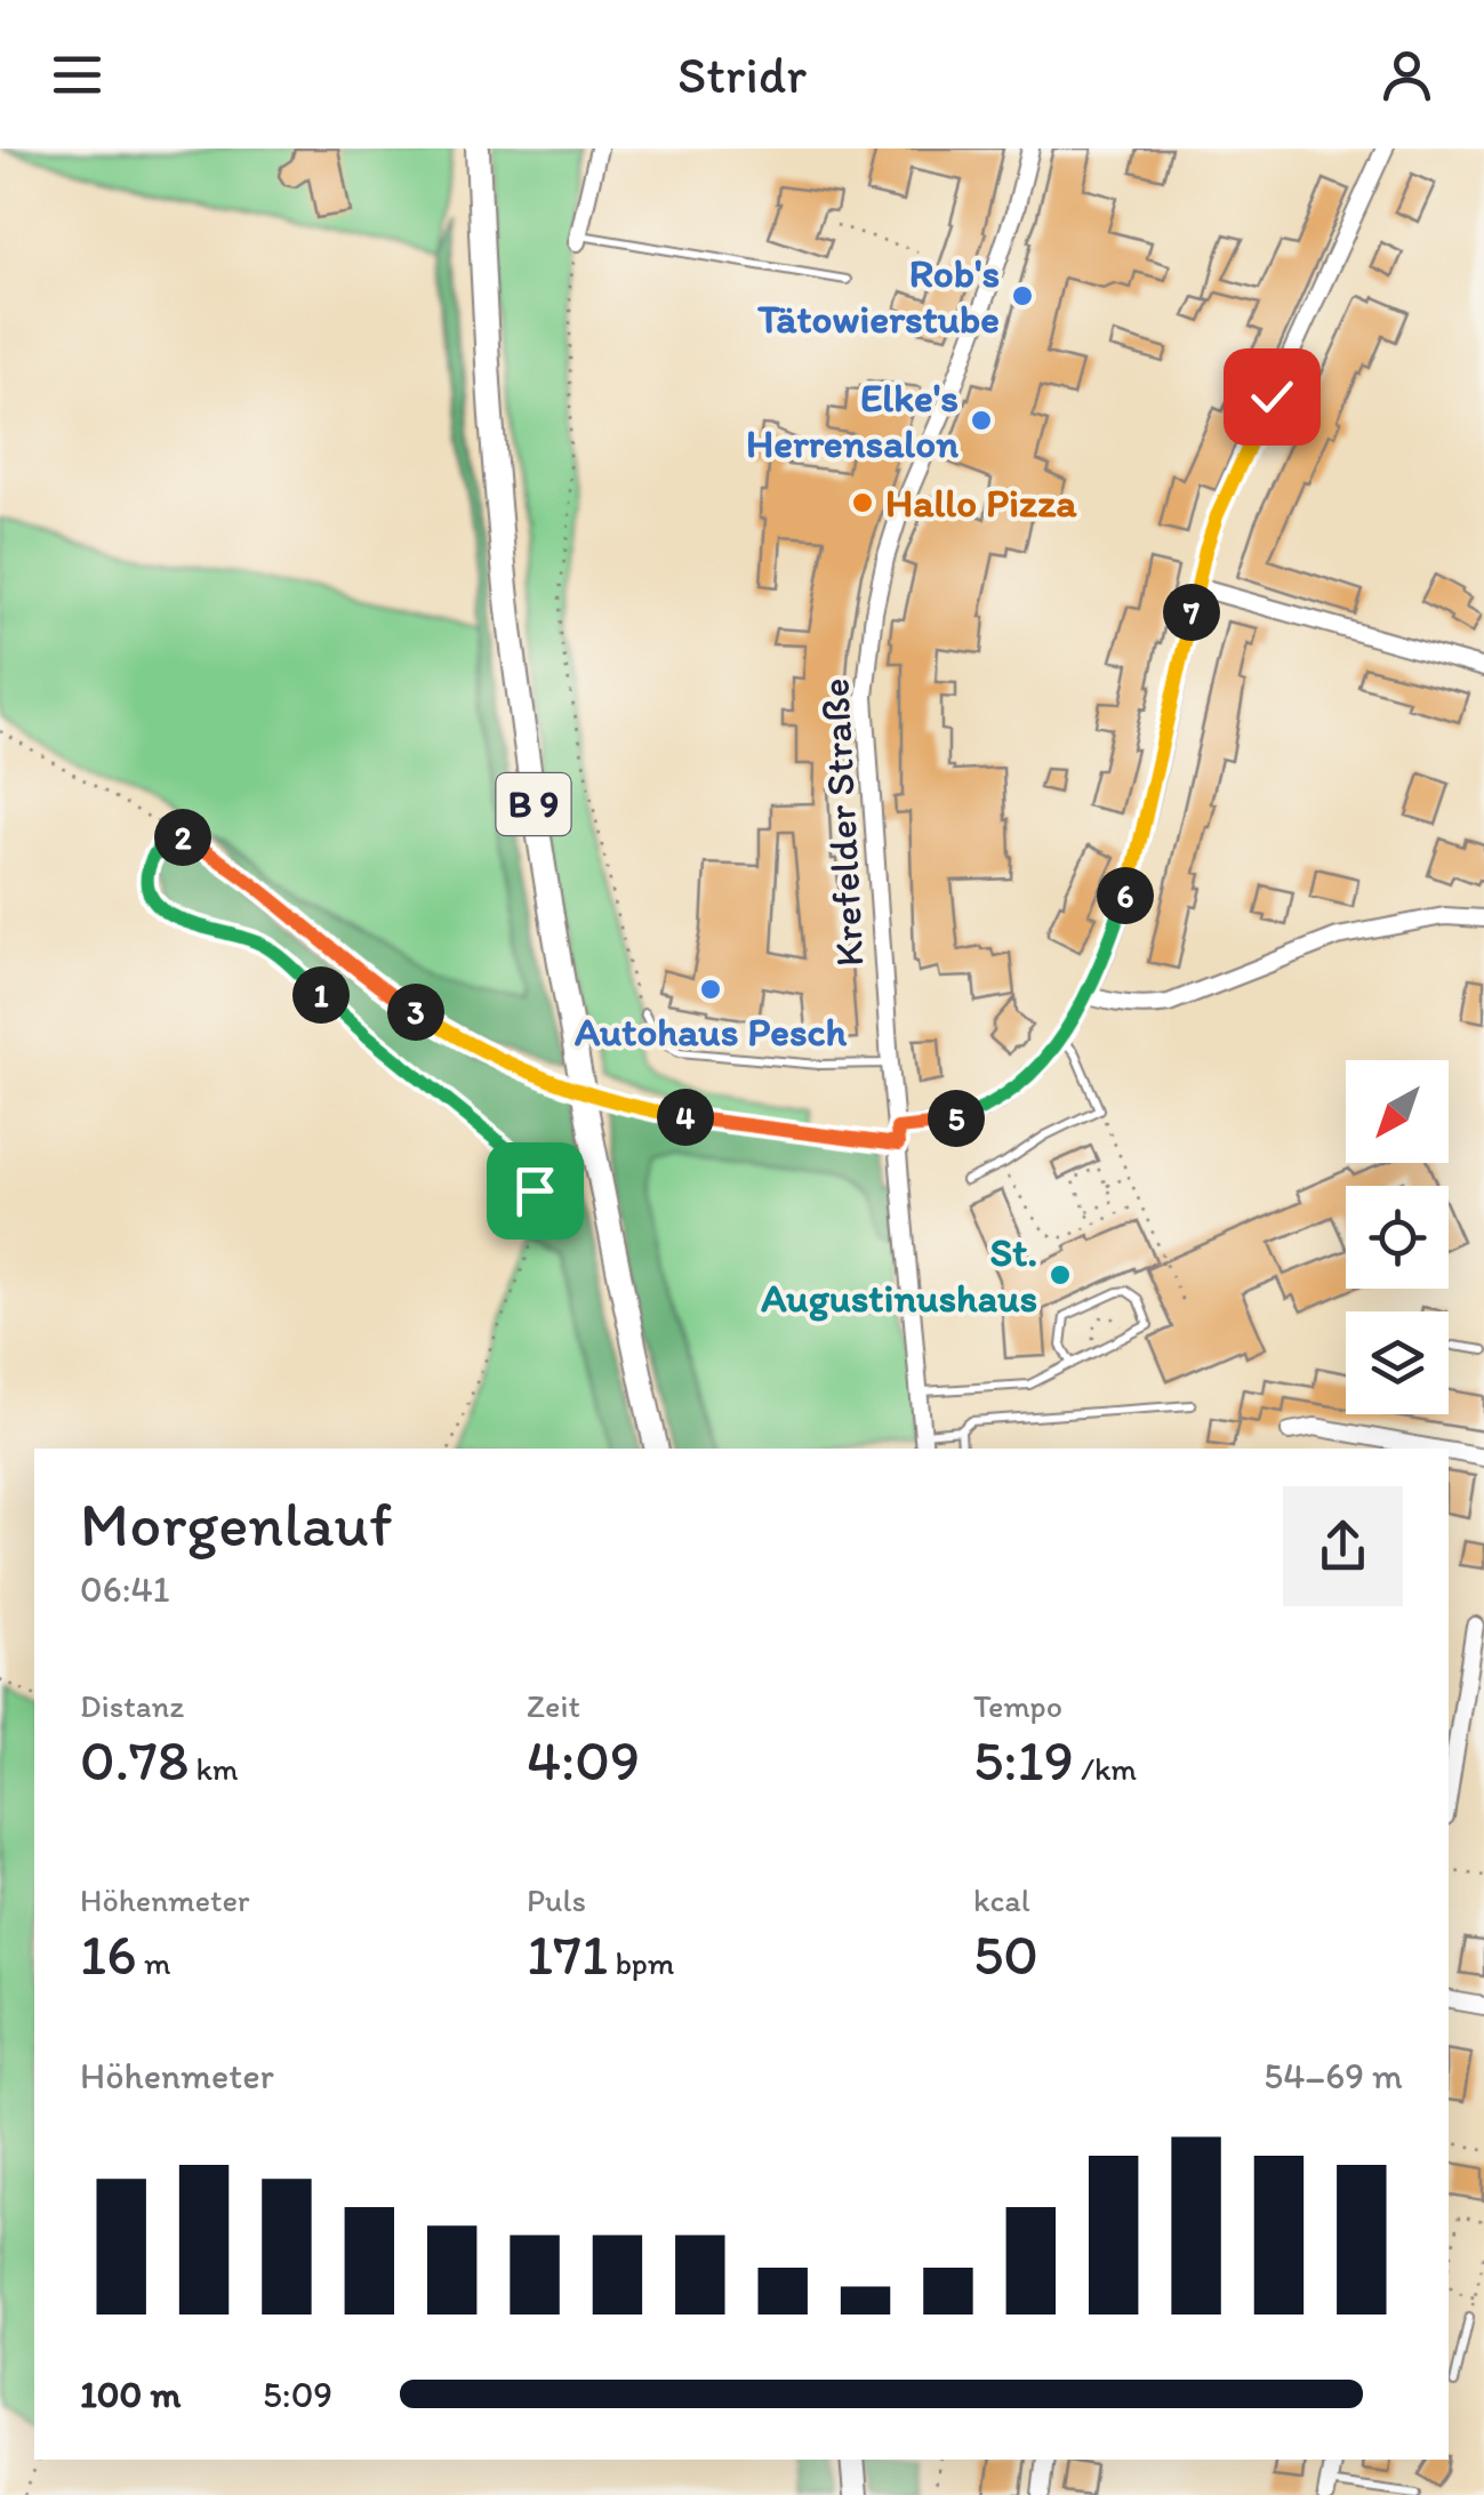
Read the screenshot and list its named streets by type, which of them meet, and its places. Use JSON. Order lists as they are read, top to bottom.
{
  "streets": {
    "main road": ["B 9"],
    "street": ["Krefelder Straße"]
  },
  "places": [
    "Rob's Tätowierstube",
    "Elke's Herrensalon",
    "Hallo Pizza",
    "Autohaus Pesch",
    "St. Augustinushaus"
  ],
  "north": "bottom left",
  "page": {
    "header": "Stridr",
    "pins": [
      "7",
      "2",
      "6",
      "1",
      "3",
      "4",
      "5"
    ],
    "heading": ["Morgenlauf", "06:41"],
    "stats": [
      ["Distanz", "0.78 km"],
      ["Zeit", "4:09"],
      ["Tempo", "5:19 /km"],
      ["Höhenmeter", "16 m"],
      ["Puls", "171 bpm"],
      ["kcal", "50"]
    ],
    "chart": ["Höhenmeter", "54–69 m"],
    "list": [
      {
        "name": "100 m",
        "note": "5:09"
      }
    ]
  }
}
